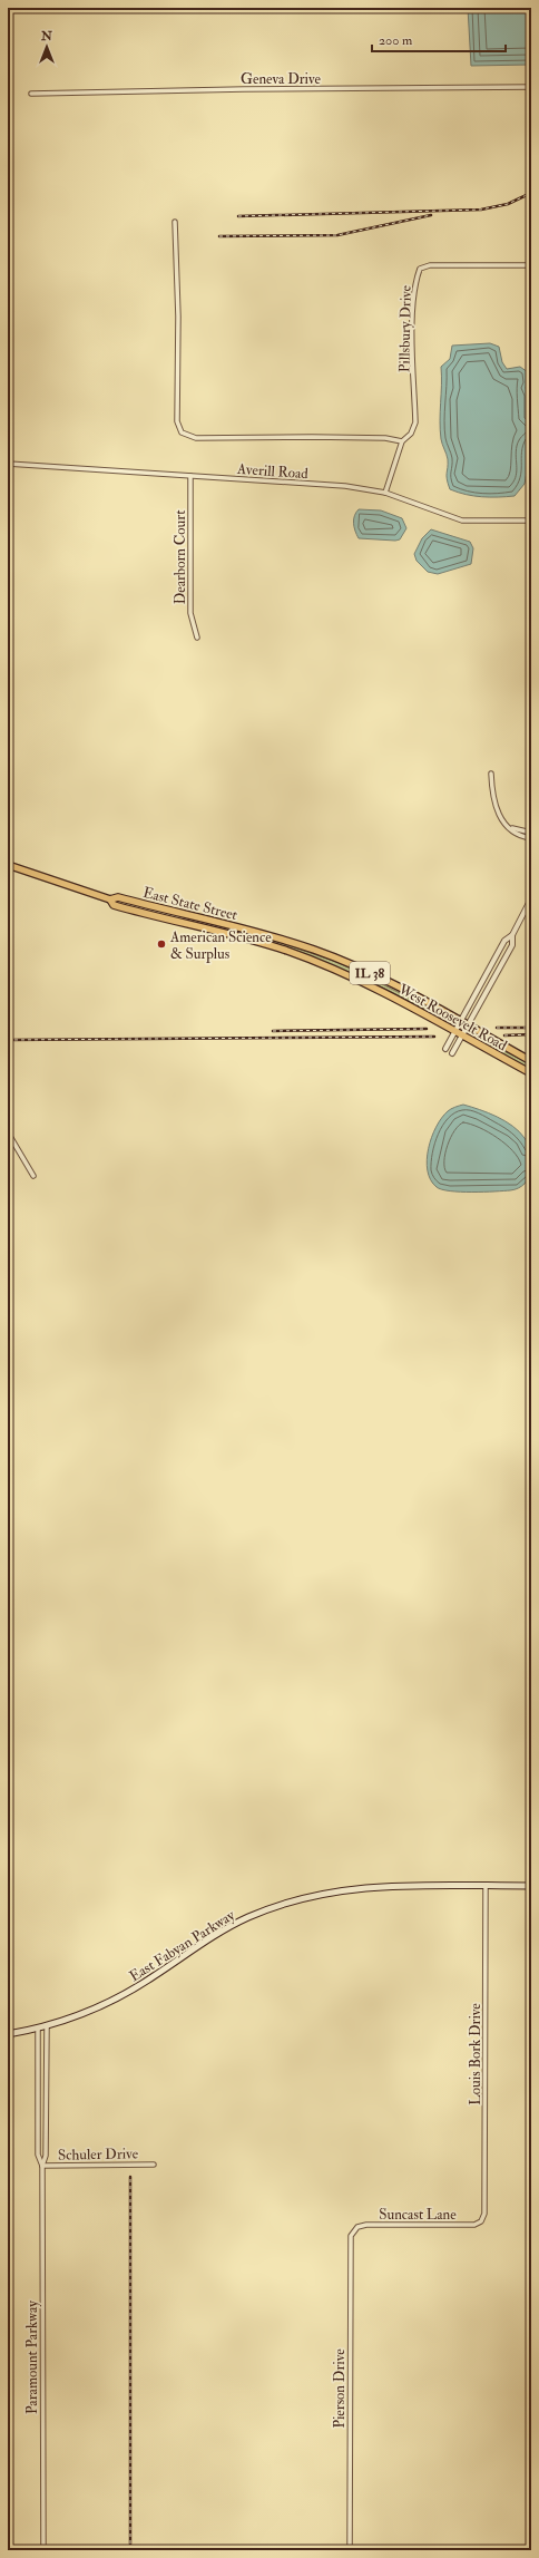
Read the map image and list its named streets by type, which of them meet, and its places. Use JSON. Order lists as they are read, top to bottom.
{
  "streets": {
    "main road": [
      "East State Street",
      "IL 38",
      "West Roosevelt Road",
      "East Fabyan Parkway"
    ],
    "street": [
      "Geneva Drive",
      "Pillsbury Drive",
      "Averill Road",
      "Dearborn Court",
      "Louis Bork Drive",
      "Schuler Drive",
      "Suncast Lane",
      "Paramount Parkway",
      "Pierson Drive"
    ]
  },
  "crossings": [
    ["Pillsbury Drive", "Averill Road"],
    ["Averill Road", "Dearborn Court"],
    ["East State Street", "West Roosevelt Road"],
    ["East Fabyan Parkway", "Louis Bork Drive"],
    ["East Fabyan Parkway", "Paramount Parkway"],
    ["Louis Bork Drive", "Suncast Lane"],
    ["Schuler Drive", "Paramount Parkway"],
    ["Suncast Lane", "Pierson Drive"]
  ],
  "places": ["American Science & Surplus"],
  "scale_bar": "200 m",
  "north": "top"
}
